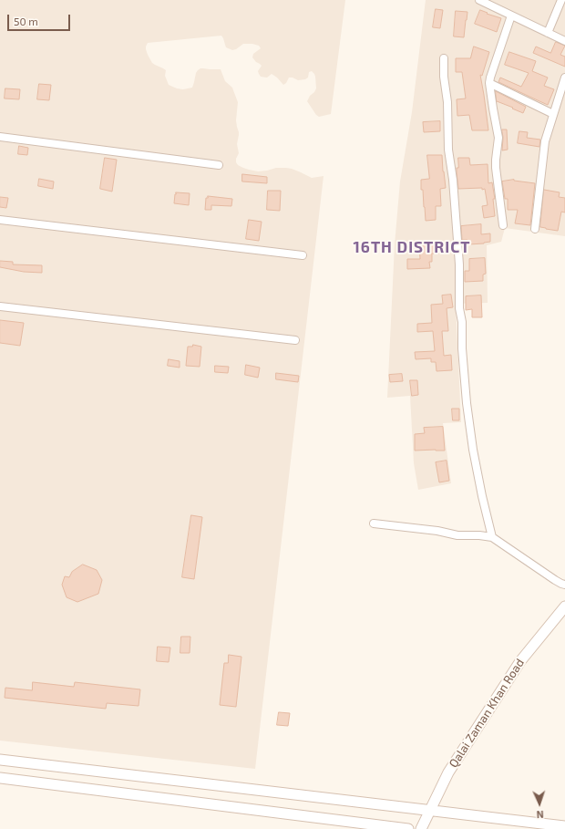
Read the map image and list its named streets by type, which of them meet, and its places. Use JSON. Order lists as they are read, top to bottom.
{
  "streets": {
    "main road": ["Qalai Zaman Khan Road"]
  },
  "districts": ["16TH DISTRICT"],
  "scale_bar": "50 m",
  "north": "bottom"
}
